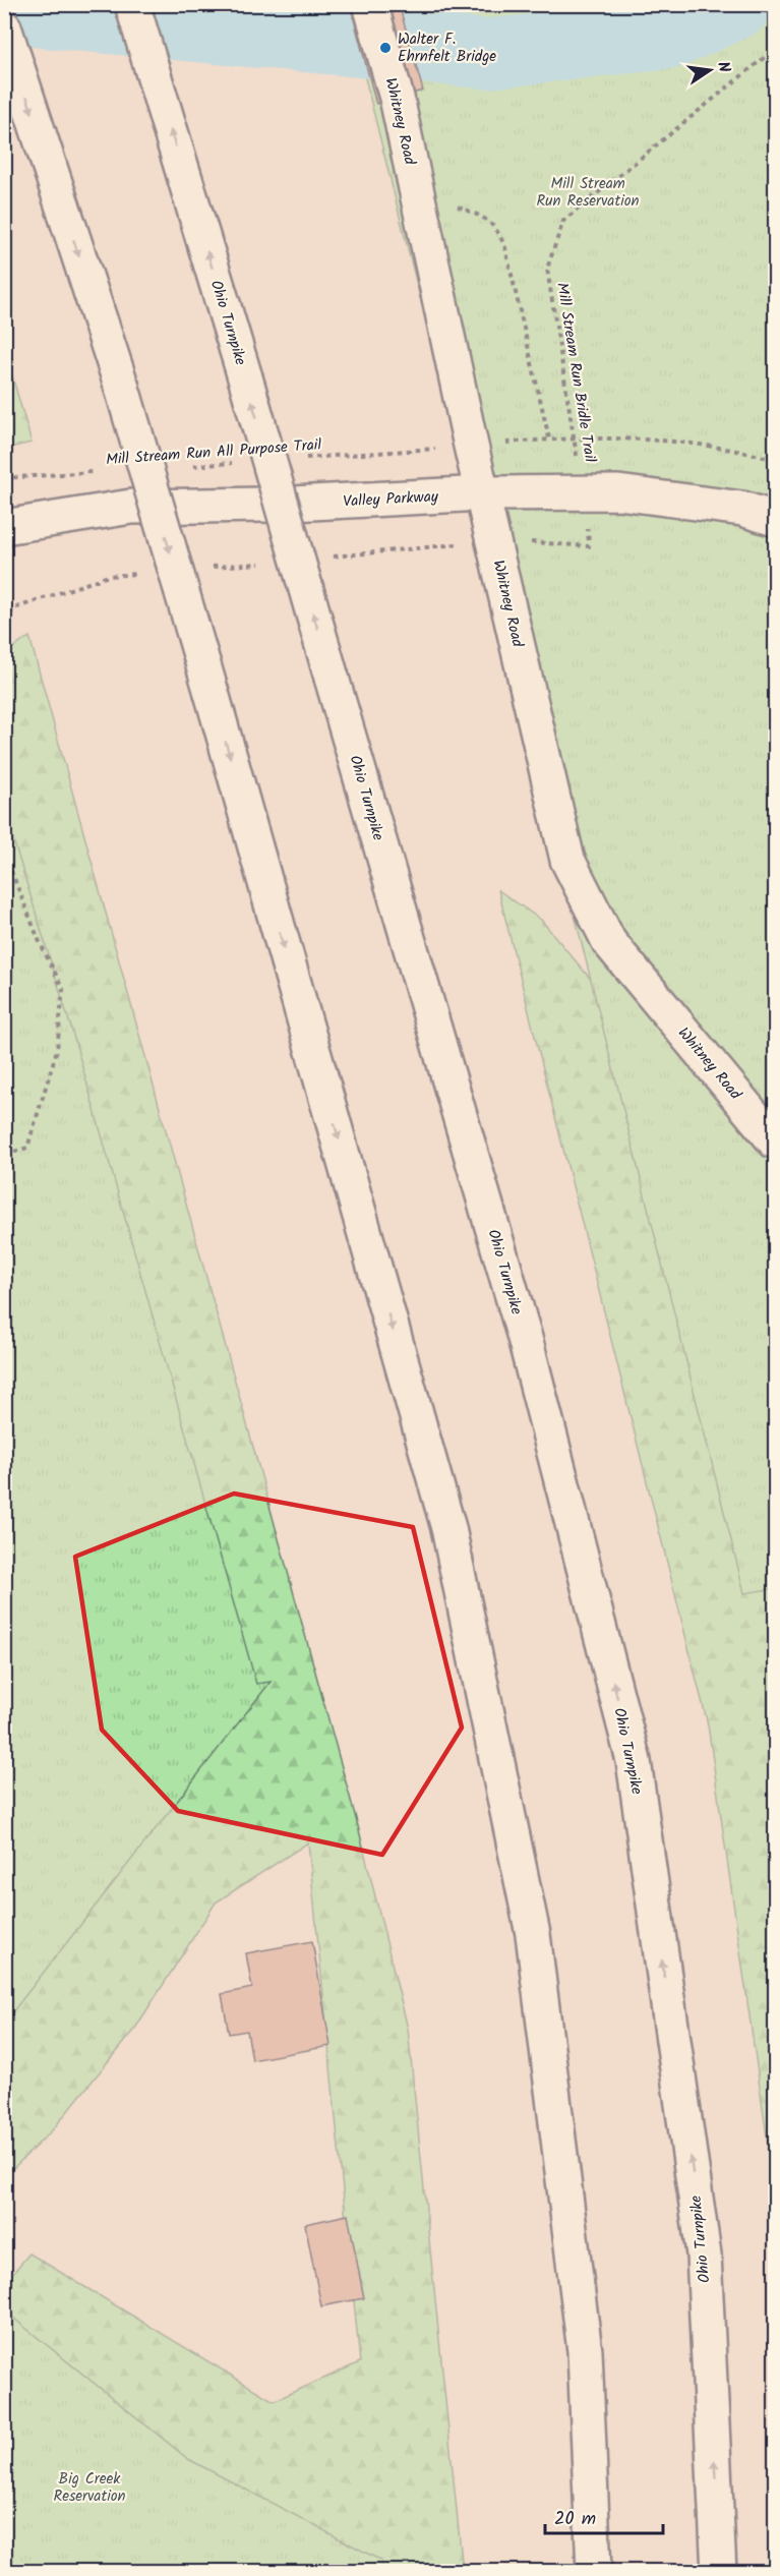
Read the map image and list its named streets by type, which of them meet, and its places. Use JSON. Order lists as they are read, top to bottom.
{
  "streets": {
    "main road": ["Whitney Road", "Ohio Turnpike", "Valley Parkway"],
    "path": ["Mill Stream Run Bridle Trail", "Mill Stream Run All Purpose Trail"]
  },
  "crossings": [
    ["Whitney Road", "Valley Parkway"],
    ["Mill Stream Run Bridle Trail", "Valley Parkway"]
  ],
  "parks": ["Mill Stream Run Reservation", "Big Creek Reservation"],
  "places": ["Walter F. Ehrnfelt Bridge"],
  "scale_bar": "20 m",
  "north": "right"
}
